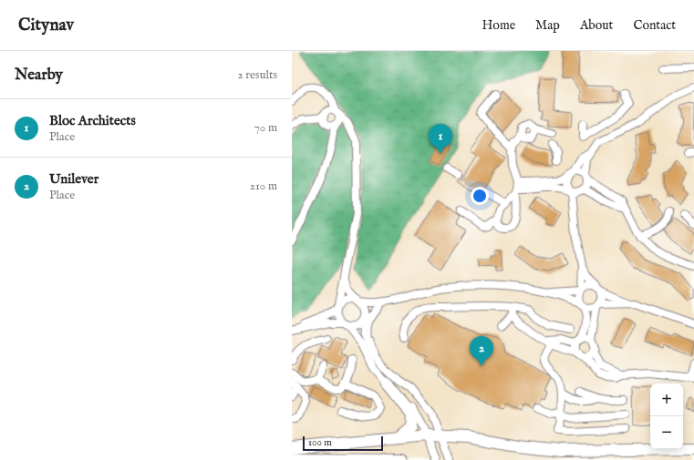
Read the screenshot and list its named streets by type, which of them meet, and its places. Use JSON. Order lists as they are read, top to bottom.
{
  "scale_bar": "100 m",
  "page": {
    "header": "Citynav",
    "nav": [
      "Home",
      "Map",
      "About",
      "Contact"
    ],
    "heading": ["Nearby", "2 results"],
    "list": [
      {
        "mark": "1",
        "name": "Bloc Architects",
        "note": "Place",
        "value": "70 m"
      },
      {
        "mark": "2",
        "name": "Unilever",
        "note": "Place",
        "value": "210 m"
      }
    ],
    "pins": ["1", "2"],
    "map_buttons": ["+", "−"],
    "scale": "100 m"
  }
}
